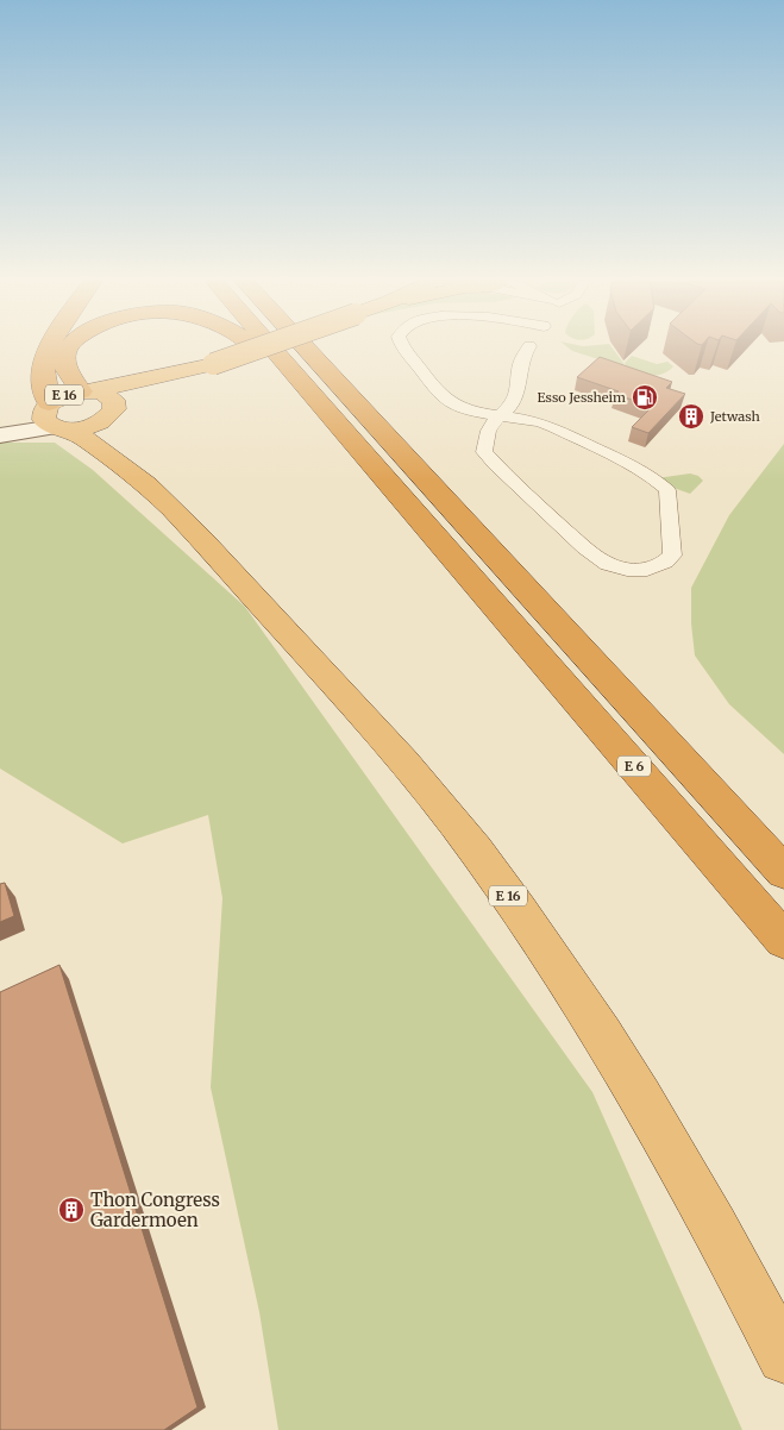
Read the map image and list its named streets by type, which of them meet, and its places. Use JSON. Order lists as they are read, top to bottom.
{
  "streets": {
    "highway": ["E 16", "E 6"]
  },
  "crossings": [
    ["E 16", "E 6"]
  ],
  "places": {
    "fuel station": ["Esso Jessheim"],
    "building": ["Jetwash", "Thon Congress Gardermoen"]
  }
}
